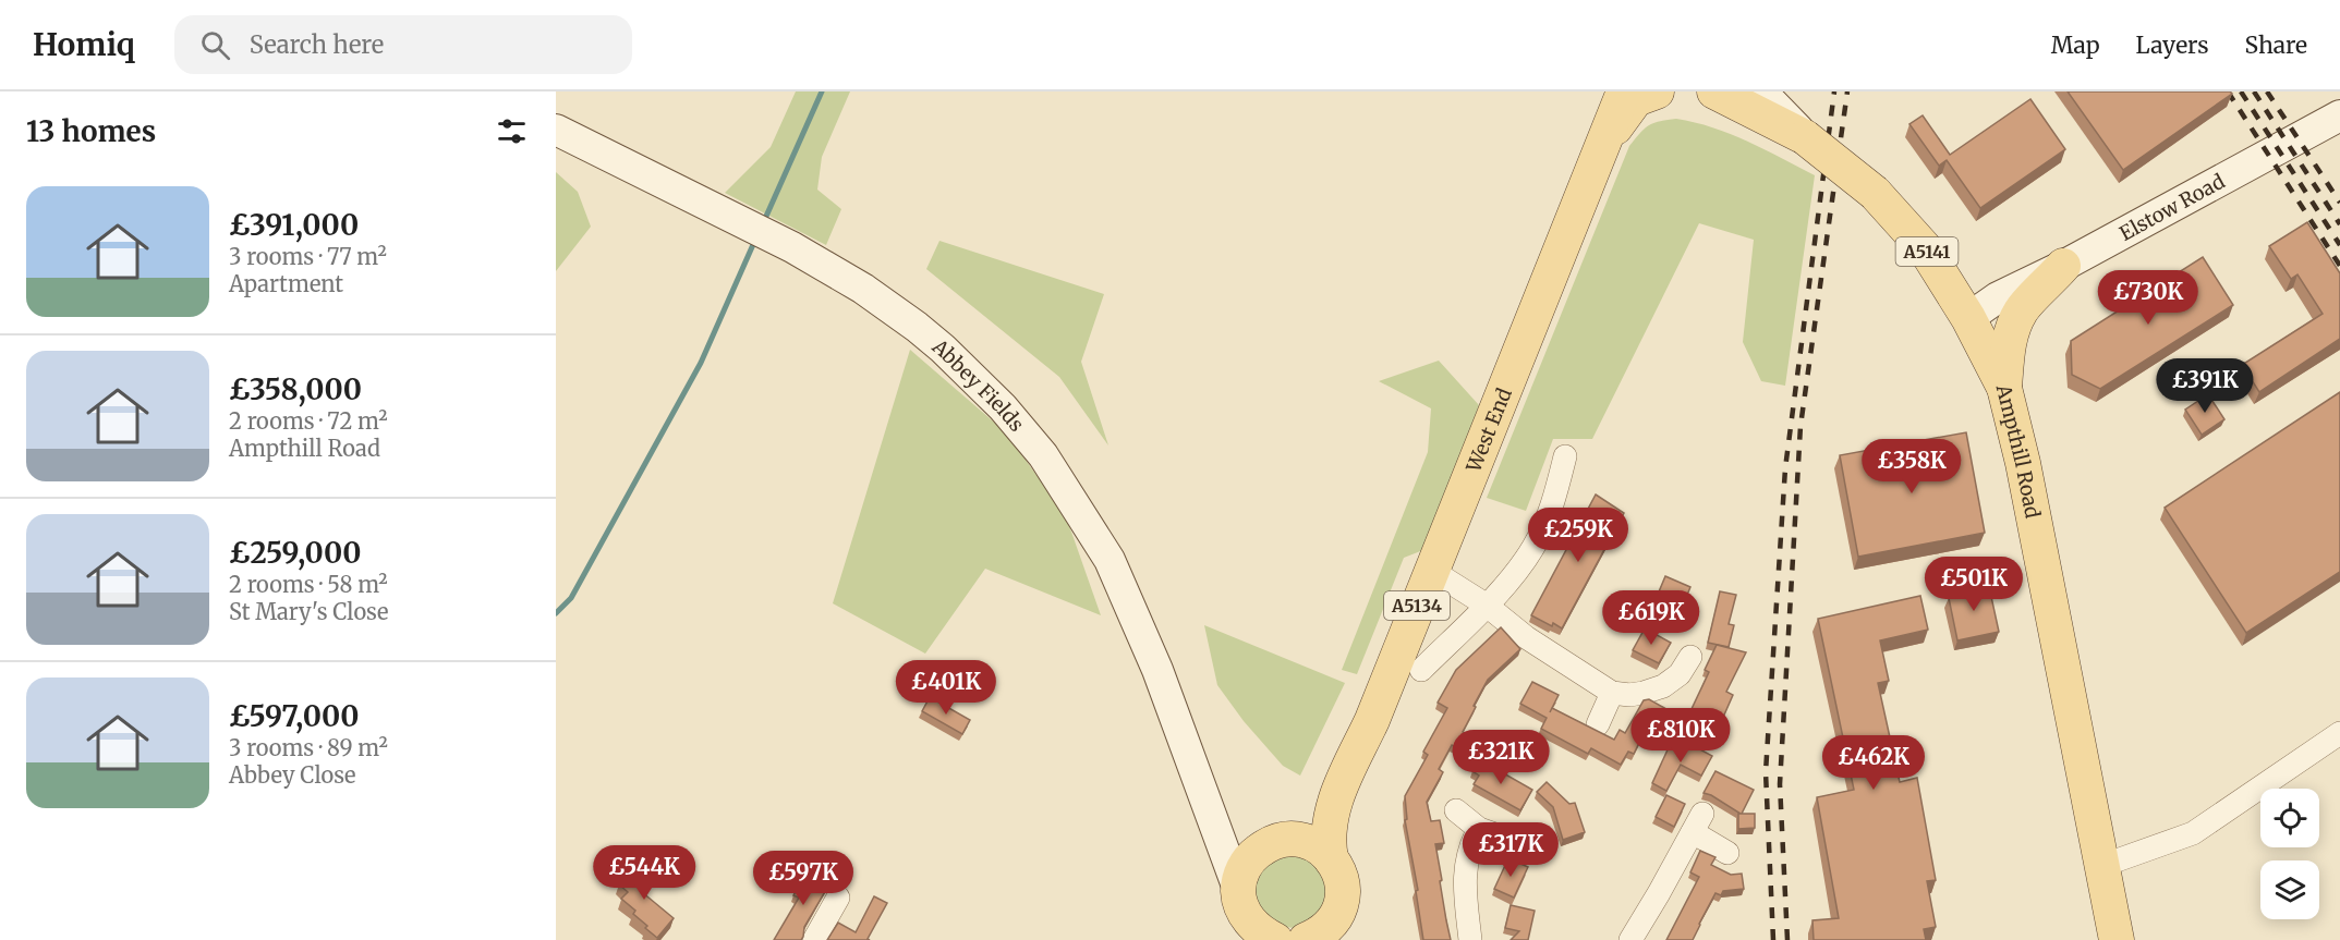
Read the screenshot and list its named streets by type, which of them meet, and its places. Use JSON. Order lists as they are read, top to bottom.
{
  "streets": {
    "main road": [
      "A5141",
      "West End",
      "Ampthill Road",
      "A5134"
    ],
    "street": ["Elstow Road", "Abbey Fields"]
  },
  "crossings": [
    ["Elstow Road", "Ampthill Road"],
    ["Abbey Fields", "A5134"],
    ["West End", "A5134"]
  ],
  "page": {
    "header": "Homiq",
    "search": "Search here",
    "nav": ["Map", "Layers", "Share"],
    "heading": "13 homes",
    "list": [
      {
        "name": "£391,000",
        "note": "3 rooms · 77 m² · Apartment"
      },
      {
        "name": "£358,000",
        "note": "2 rooms · 72 m² · Ampthill Road"
      },
      {
        "name": "£259,000",
        "note": "2 rooms · 58 m² · St Mary's Close"
      },
      {
        "name": "£597,000",
        "note": "3 rooms · 89 m² · Abbey Close"
      }
    ],
    "price": [
      "£730K",
      "£391K",
      "£358K",
      "£259K",
      "£501K",
      "£619K",
      "£401K",
      "£810K",
      "£321K",
      "£462K",
      "£317K",
      "£544K",
      "£597K"
    ]
  }
}
